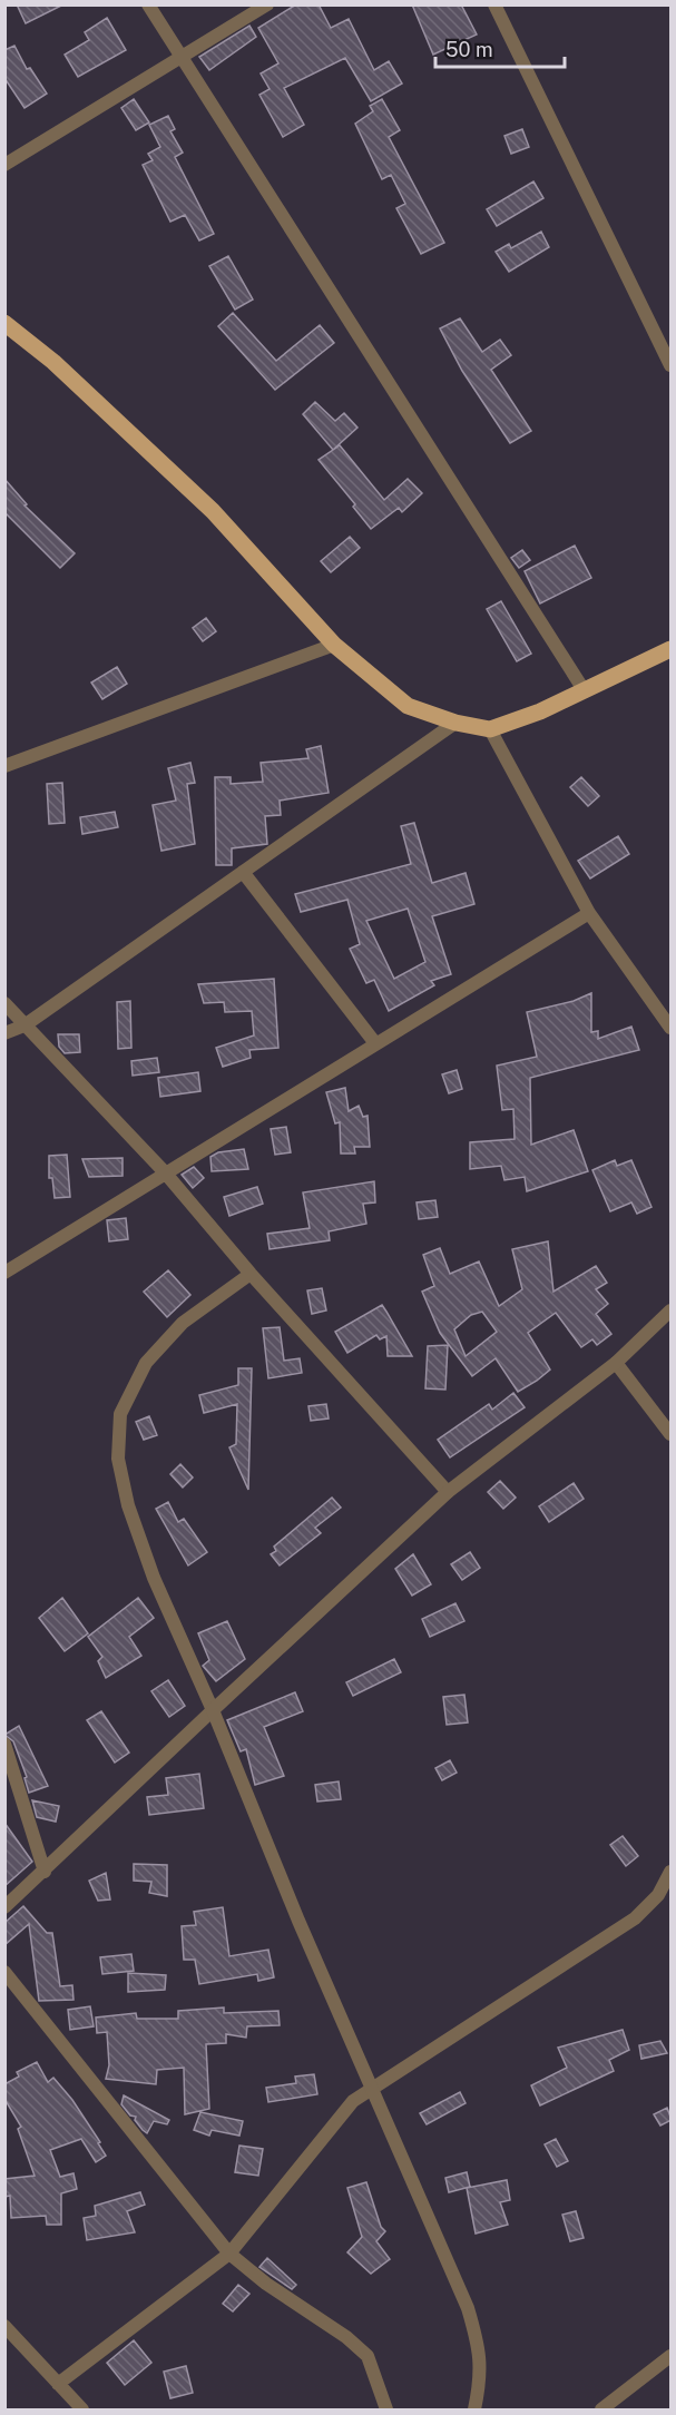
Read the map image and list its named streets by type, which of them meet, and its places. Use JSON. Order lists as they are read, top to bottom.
{
  "scale_bar": "50 m"
}
